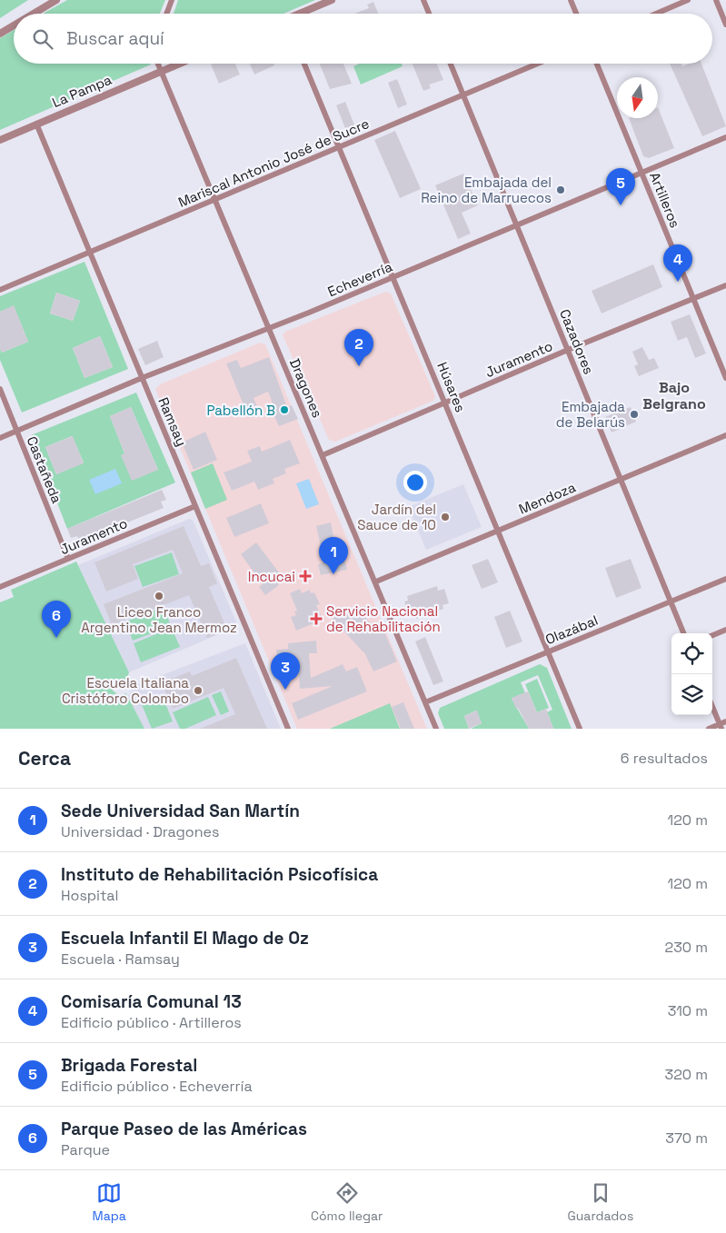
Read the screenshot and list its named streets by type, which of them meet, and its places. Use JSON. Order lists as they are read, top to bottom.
{
  "streets": {
    "street": [
      "La Pampa",
      "Mariscal Antonio José de Sucre",
      "Artilleros",
      "Echeverría",
      "Cazadores",
      "Juramento",
      "Húsares",
      "Dragones",
      "Ramsay",
      "Castañeda",
      "Mendoza",
      "Olazábal"
    ]
  },
  "crossings": [
    ["La Pampa", "Dragones"],
    ["La Pampa", "Ramsay"],
    ["Mariscal Antonio José de Sucre", "Cazadores"],
    ["Mariscal Antonio José de Sucre", "Húsares"],
    ["Mariscal Antonio José de Sucre", "Dragones"],
    ["Mariscal Antonio José de Sucre", "Ramsay"],
    ["Artilleros", "Echeverría"],
    ["Artilleros", "Juramento"],
    ["Echeverría", "Cazadores"],
    ["Echeverría", "Húsares"],
    ["Echeverría", "Dragones"],
    ["Echeverría", "Ramsay"],
    ["Echeverría", "Castañeda"],
    ["Cazadores", "Juramento"],
    ["Cazadores", "Mendoza"],
    ["Cazadores", "Olazábal"],
    ["Juramento", "Húsares"],
    ["Juramento", "Dragones"],
    ["Juramento", "Ramsay"],
    ["Juramento", "Castañeda"],
    ["Húsares", "Mendoza"],
    ["Húsares", "Olazábal"],
    ["Dragones", "Mendoza"],
    ["Dragones", "Olazábal"]
  ],
  "districts": ["Bajo Belgrano"],
  "places": {
    "other": [
      "Embajada del Reino de Marruecos",
      "Pabellón B",
      "Embajada de Belarús",
      "Jardín del Sauce de 10",
      "Liceo Franco Argentino Jean Mermoz",
      "Escuela Italiana Cristóforo Colombo"
    ],
    "health": ["Incucai", "Servicio Nacional de Rehabilitación"]
  },
  "north": "bottom",
  "page": {
    "search": "Buscar aquí",
    "pins": [
      "5",
      "4",
      "2",
      "1",
      "6",
      "3"
    ],
    "heading": ["Cerca", "6 resultados"],
    "list": [
      {
        "mark": "1",
        "name": "Sede Universidad San Martín",
        "note": "Universidad · Dragones",
        "value": "120 m"
      },
      {
        "mark": "2",
        "name": "Instituto de Rehabilitación Psicofísica",
        "note": "Hospital",
        "value": "120 m"
      },
      {
        "mark": "3",
        "name": "Escuela Infantil El Mago de Oz",
        "note": "Escuela · Ramsay",
        "value": "230 m"
      },
      {
        "mark": "4",
        "name": "Comisaría Comunal 13",
        "note": "Edificio público · Artilleros",
        "value": "310 m"
      },
      {
        "mark": "5",
        "name": "Brigada Forestal",
        "note": "Edificio público · Echeverría",
        "value": "320 m"
      },
      {
        "mark": "6",
        "name": "Parque Paseo de las Américas",
        "note": "Parque",
        "value": "370 m"
      }
    ],
    "nav": ["Mapa", "Cómo llegar", "Guardados"]
  }
}
